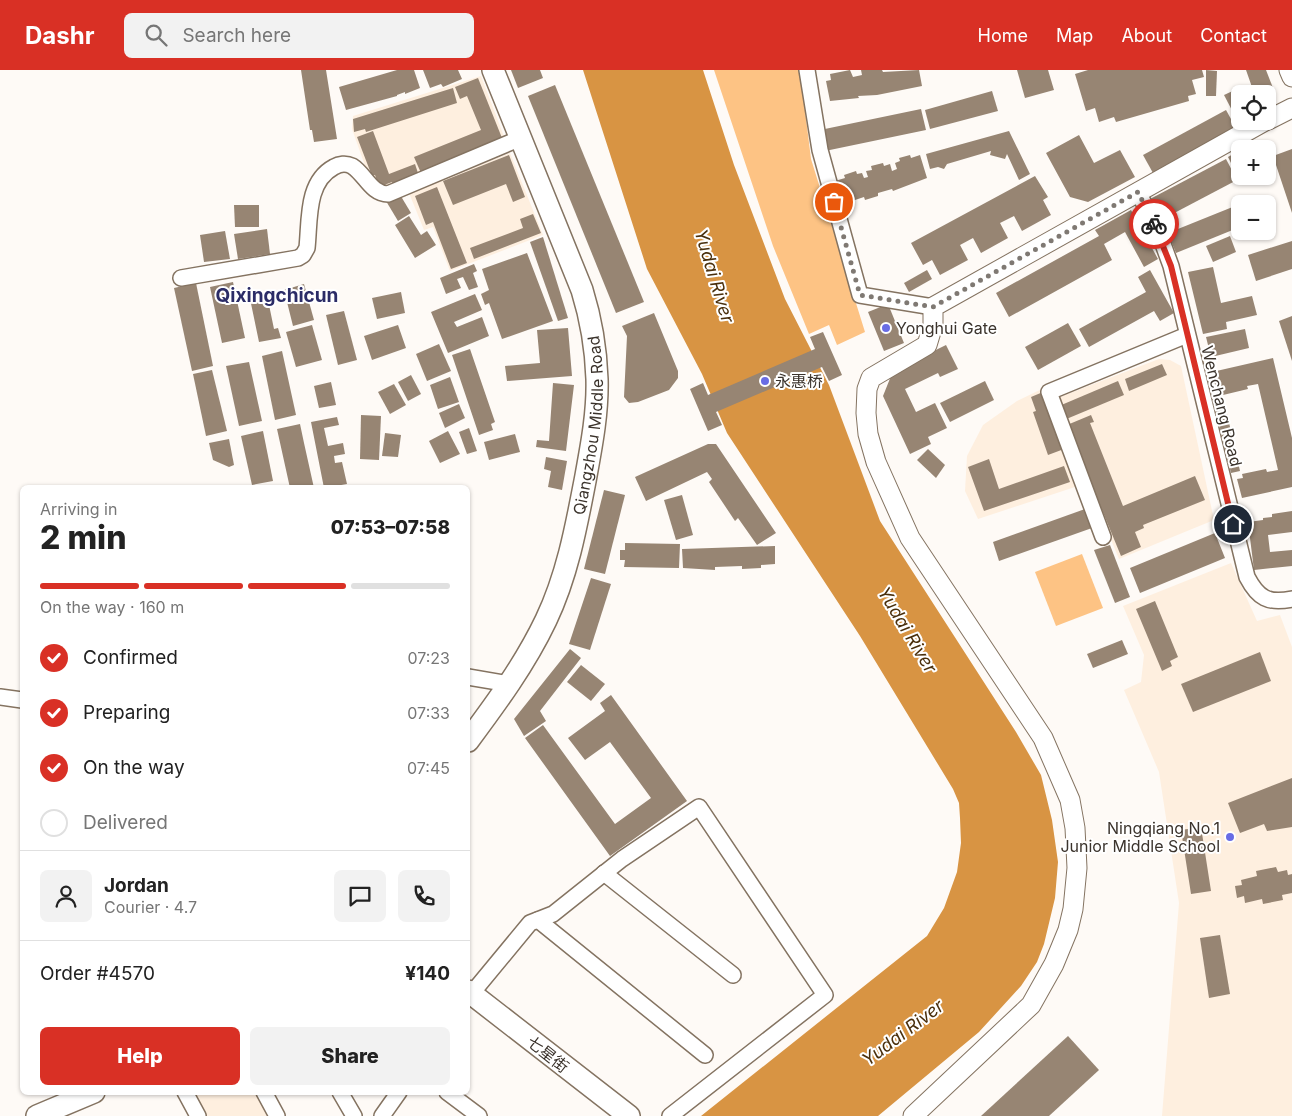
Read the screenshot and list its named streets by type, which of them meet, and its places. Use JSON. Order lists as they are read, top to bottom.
{
  "streets": {
    "main road": ["Qiangzhou Middle Road", "七星街"],
    "street": ["Wenchang Road"]
  },
  "districts": ["Qixingchicun"],
  "water": ["Yudai River"],
  "places": ["Yonghui Gate", "永惠桥", "Ningqiang No.1 Junior Middle School"],
  "page": {
    "header": "Dashr",
    "search": "Search here",
    "nav": [
      "Home",
      "Map",
      "About",
      "Contact"
    ],
    "map_buttons": ["+", "−"],
    "heading": ["2 min", "Arriving in", "07:53–07:58"],
    "panel": [
      "Jordan",
      "Courier · 4.7",
      "Order #4570",
      "¥140"
    ],
    "bar": "On the way · 160 m",
    "list": [
      ["Confirmed", "07:23"],
      ["Preparing", "07:33"],
      ["On the way", "07:45"],
      "Delivered"
    ],
    "buttons": ["Help", "Share"]
  }
}
